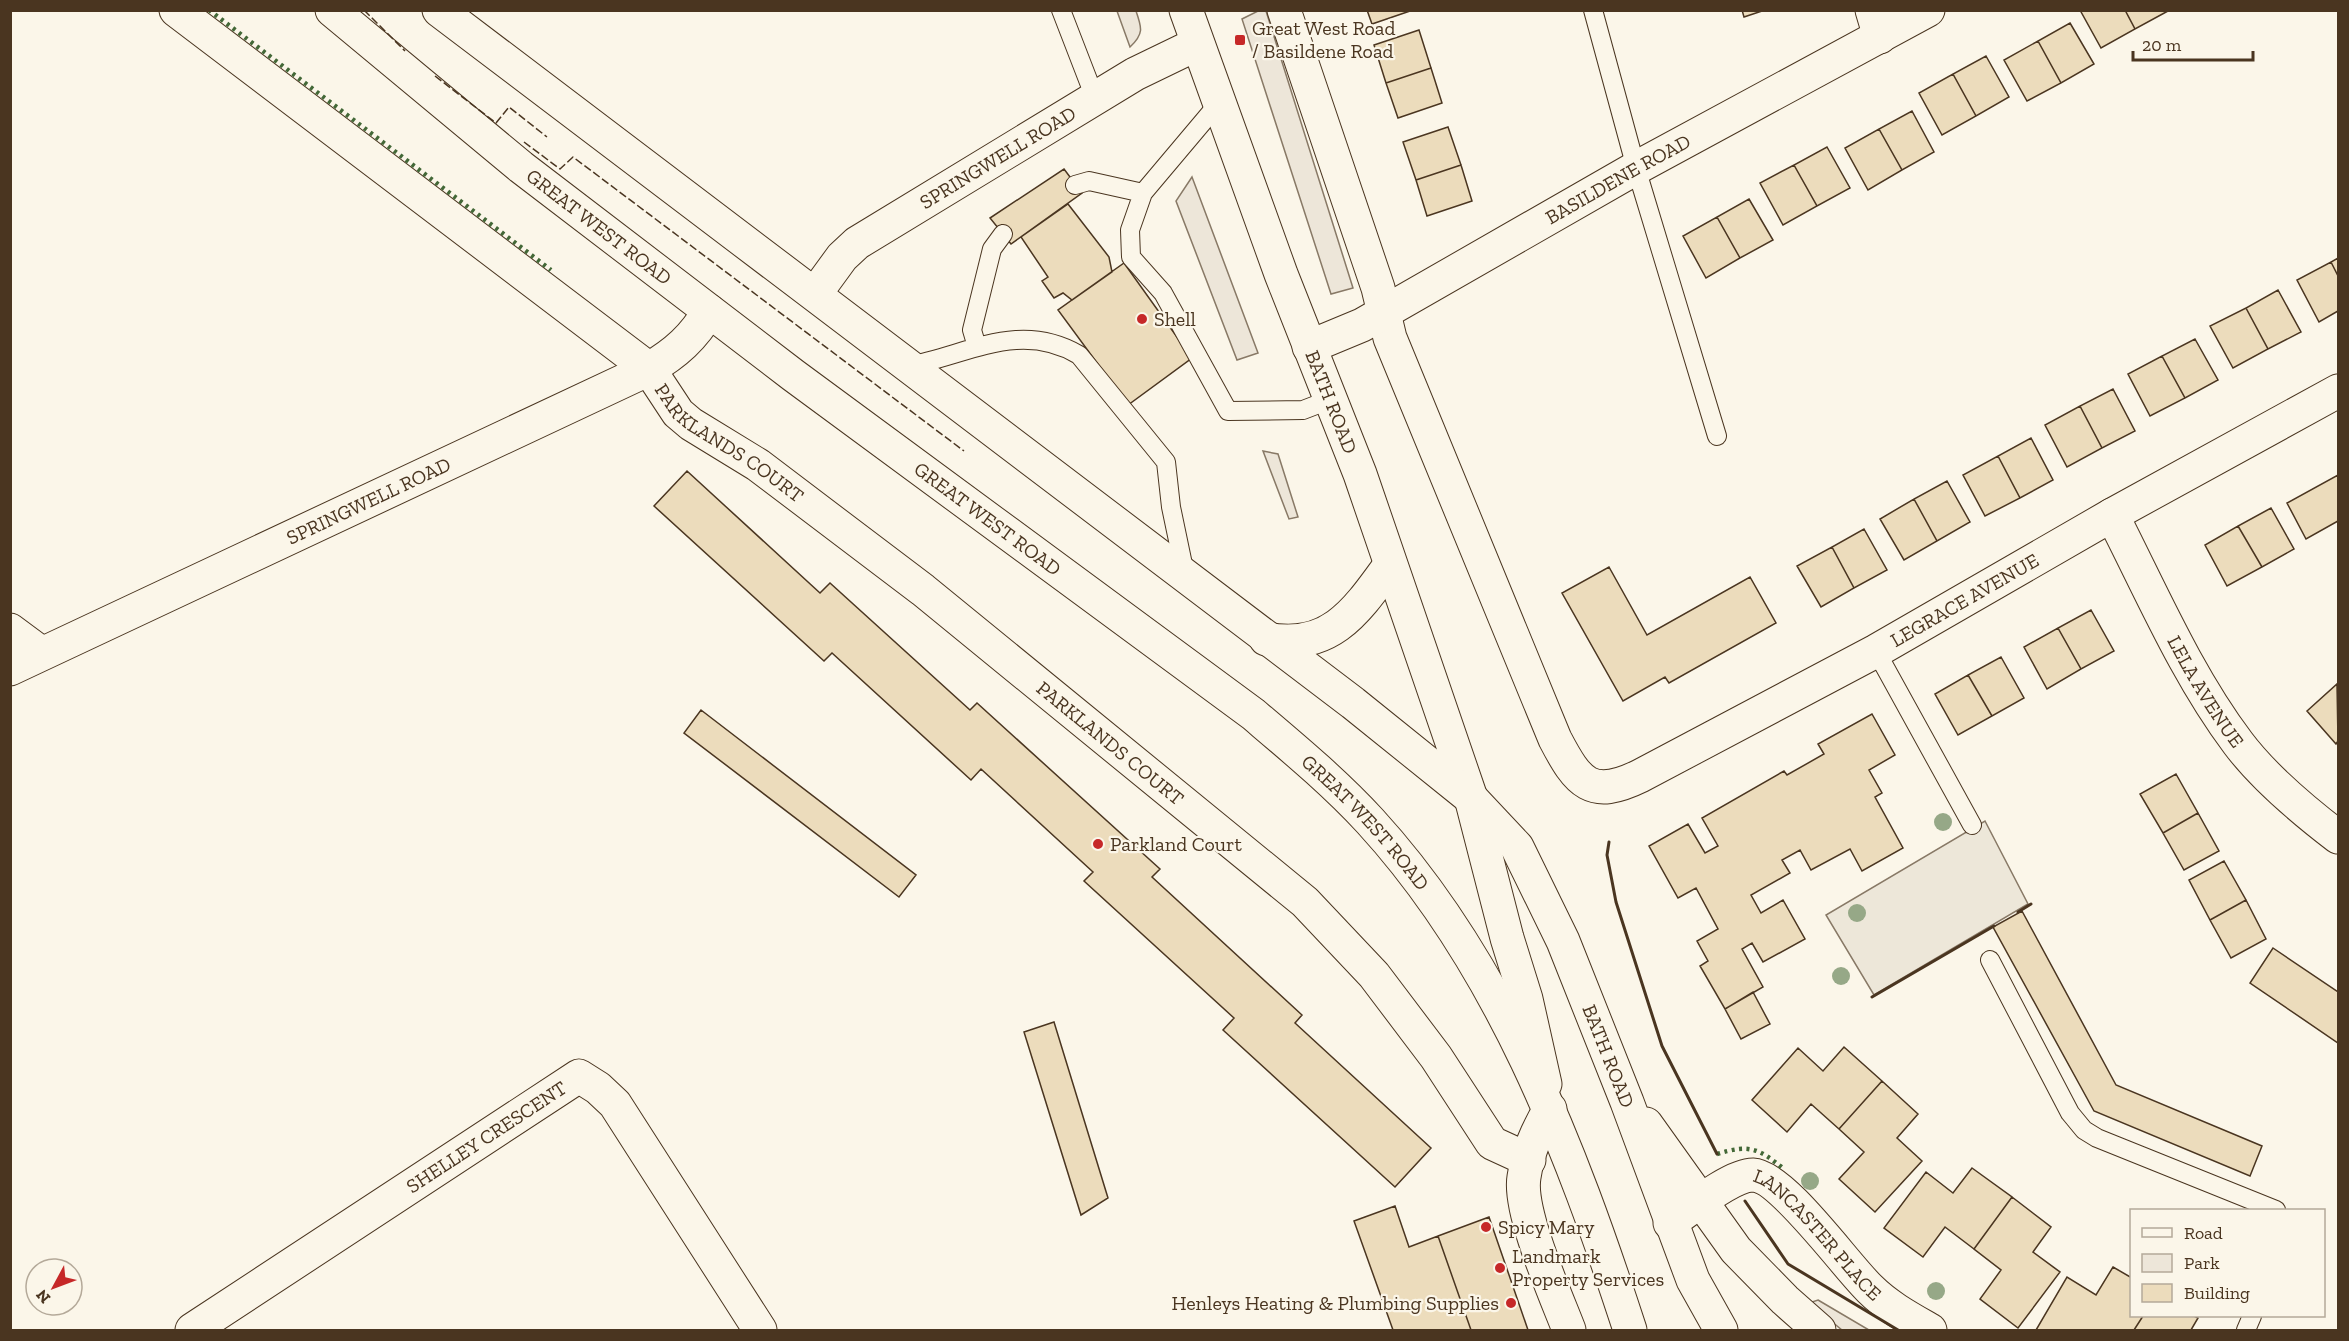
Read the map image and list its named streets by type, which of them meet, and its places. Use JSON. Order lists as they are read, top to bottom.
{
  "streets": {
    "main road": [
      "SPRINGWELL ROAD",
      "BASILDENE ROAD",
      "GREAT WEST ROAD",
      "BATH ROAD",
      "PARKLANDS COURT",
      "LEGRACE AVENUE",
      "LELA AVENUE",
      "SHELLEY CRESCENT",
      "LANCASTER PLACE"
    ]
  },
  "crossings": [
    ["SPRINGWELL ROAD", "GREAT WEST ROAD"],
    ["SPRINGWELL ROAD", "BATH ROAD"],
    ["SPRINGWELL ROAD", "PARKLANDS COURT"],
    ["BASILDENE ROAD", "BATH ROAD"],
    ["BASILDENE ROAD", "LEGRACE AVENUE"],
    ["GREAT WEST ROAD", "BATH ROAD"],
    ["BATH ROAD", "LANCASTER PLACE"],
    ["LEGRACE AVENUE", "LELA AVENUE"]
  ],
  "places": {
    "transit": ["Great West Road / Basildene Road"],
    "other": [
      "Shell",
      "Parkland Court",
      "Spicy Mary",
      "Landmark Property Services",
      "Henleys Heating & Plumbing Supplies"
    ]
  },
  "legend": ["Road", "Park", "Building"],
  "scale_bar": "20 m",
  "north": "bottom left"
}
